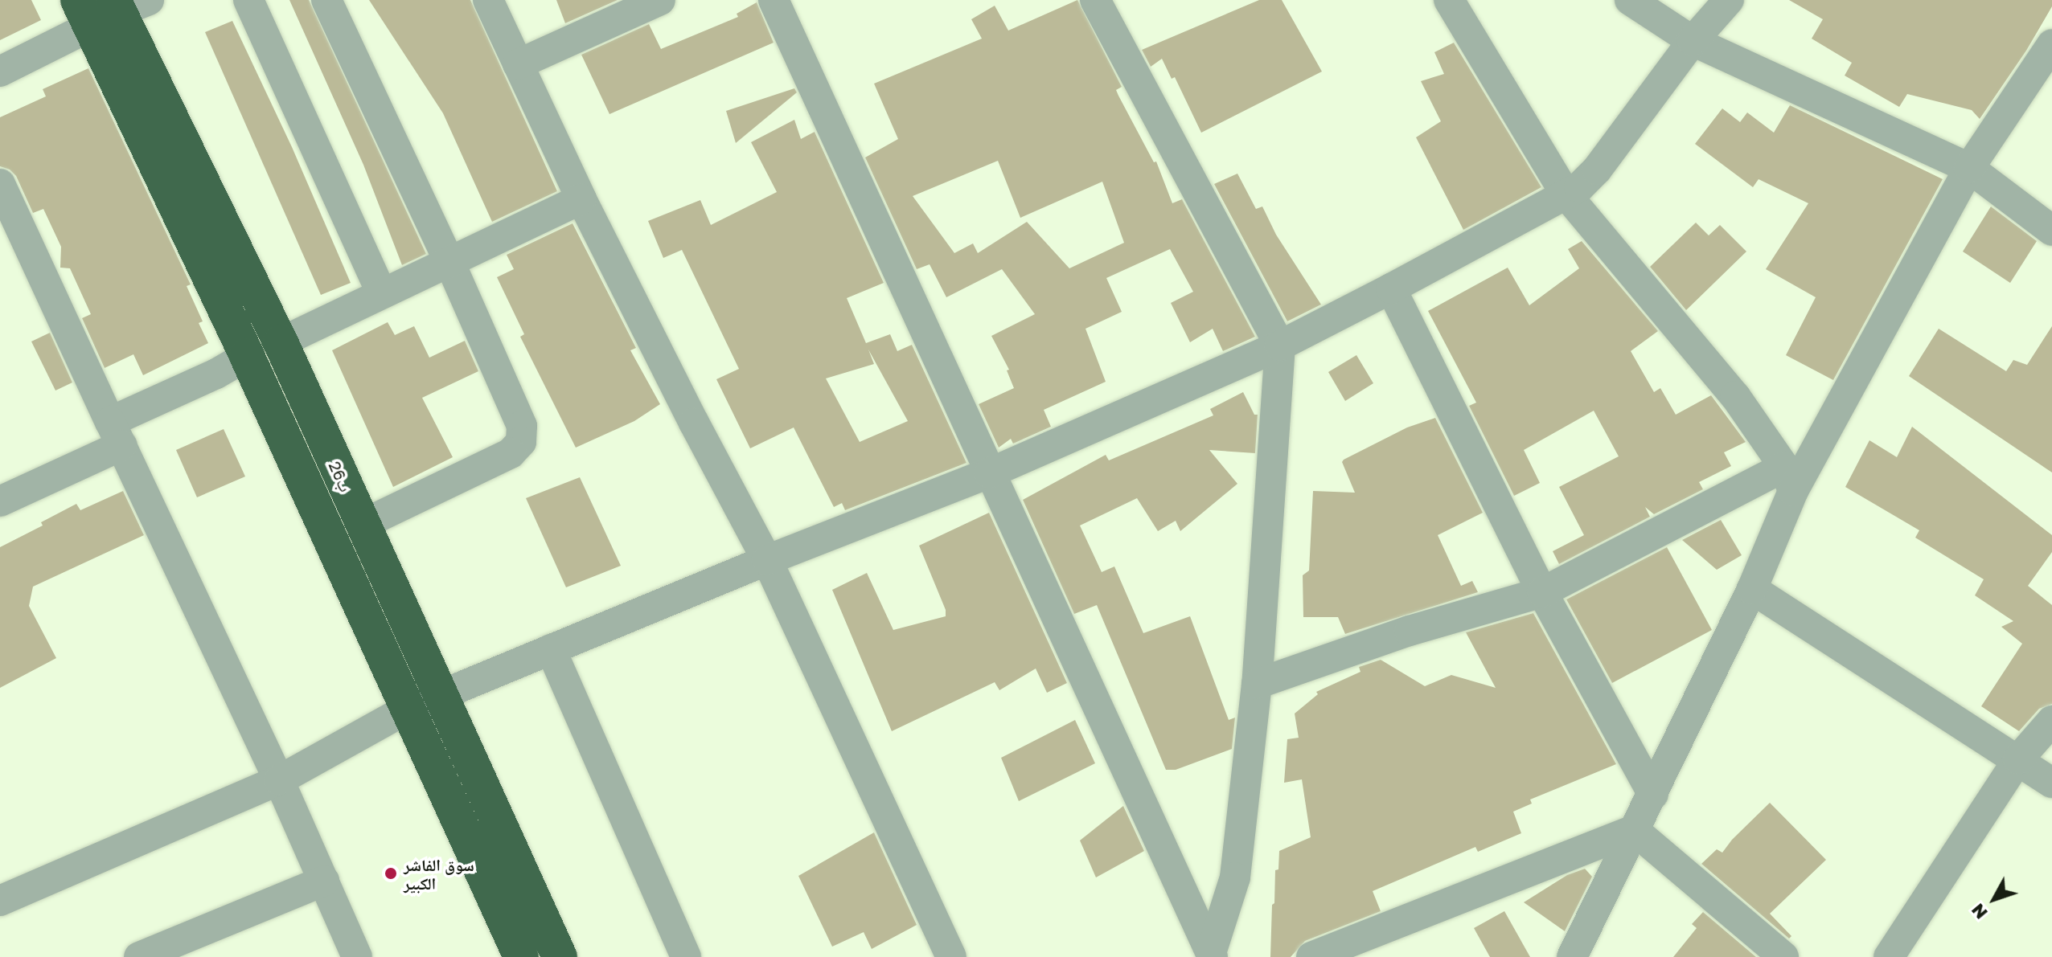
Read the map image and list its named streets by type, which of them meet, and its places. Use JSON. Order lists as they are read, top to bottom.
{
  "streets": {
    "highway": ["26ب"]
  },
  "places": ["سوق الفاشر الكبير"],
  "north": "bottom left"
}
